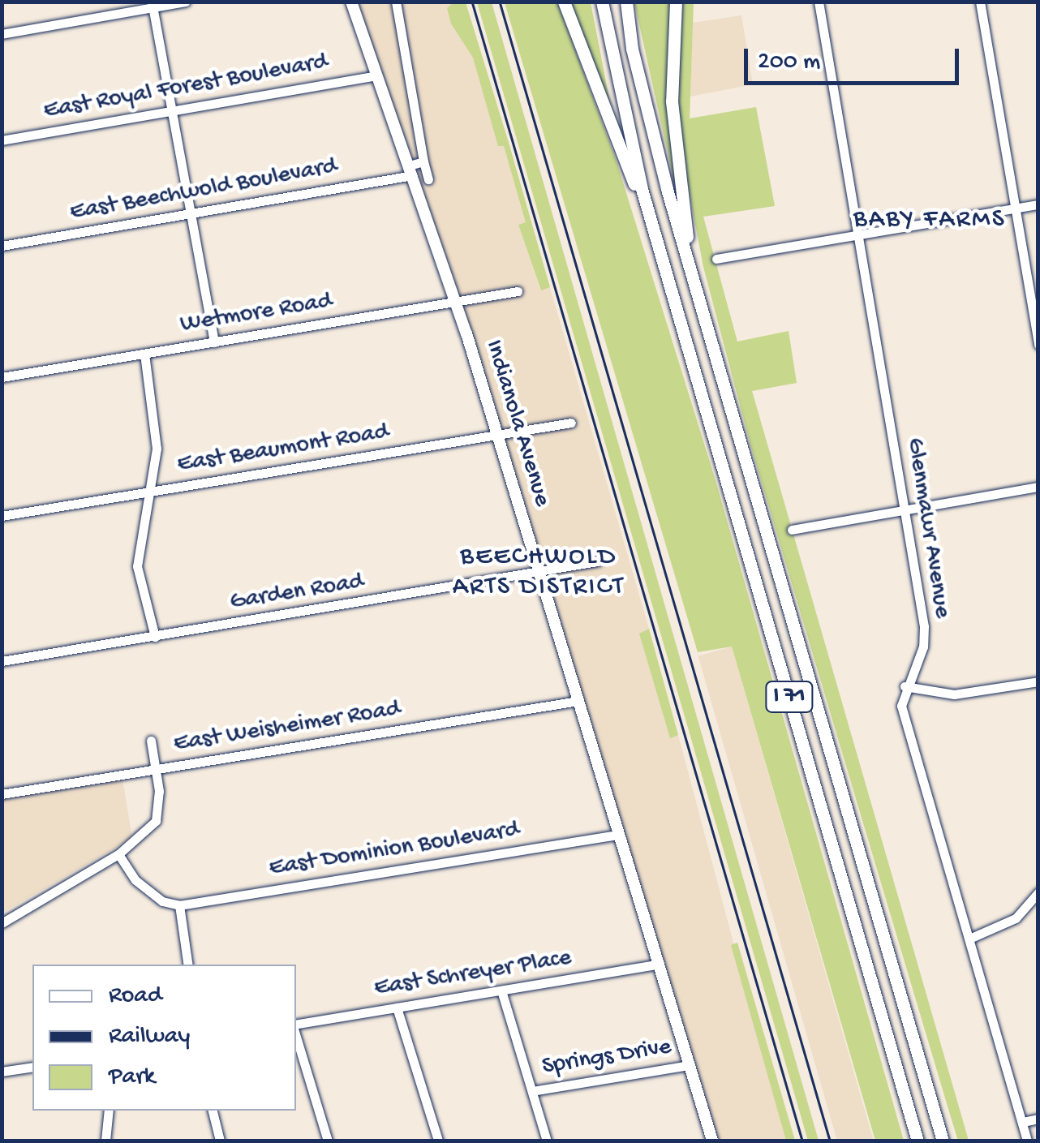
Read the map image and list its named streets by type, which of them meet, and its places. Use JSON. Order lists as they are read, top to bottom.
{
  "streets": {
    "highway": ["I 71"],
    "main road": ["Indianola Avenue"],
    "street": [
      "East Royal Forest Boulevard",
      "East Beechwold Boulevard",
      "Wetmore Road",
      "East Beaumont Road",
      "Glenmawr Avenue",
      "Garden Road",
      "East Weisheimer Road",
      "East Dominion Boulevard",
      "East Schreyer Place",
      "Springs Drive"
    ]
  },
  "crossings": [
    ["East Royal Forest Boulevard", "Indianola Avenue"],
    ["East Beechwold Boulevard", "Indianola Avenue"],
    ["Wetmore Road", "Indianola Avenue"],
    ["Indianola Avenue", "East Beaumont Road"],
    ["Indianola Avenue", "Garden Road"],
    ["Indianola Avenue", "East Weisheimer Road"],
    ["Indianola Avenue", "East Dominion Boulevard"],
    ["Indianola Avenue", "East Schreyer Place"],
    ["Indianola Avenue", "Springs Drive"]
  ],
  "districts": ["BABY FARMS", "BEECHWOLD ARTS DISTRICT"],
  "legend": ["Road", "Railway", "Park"],
  "scale_bar": "200 m"
}
